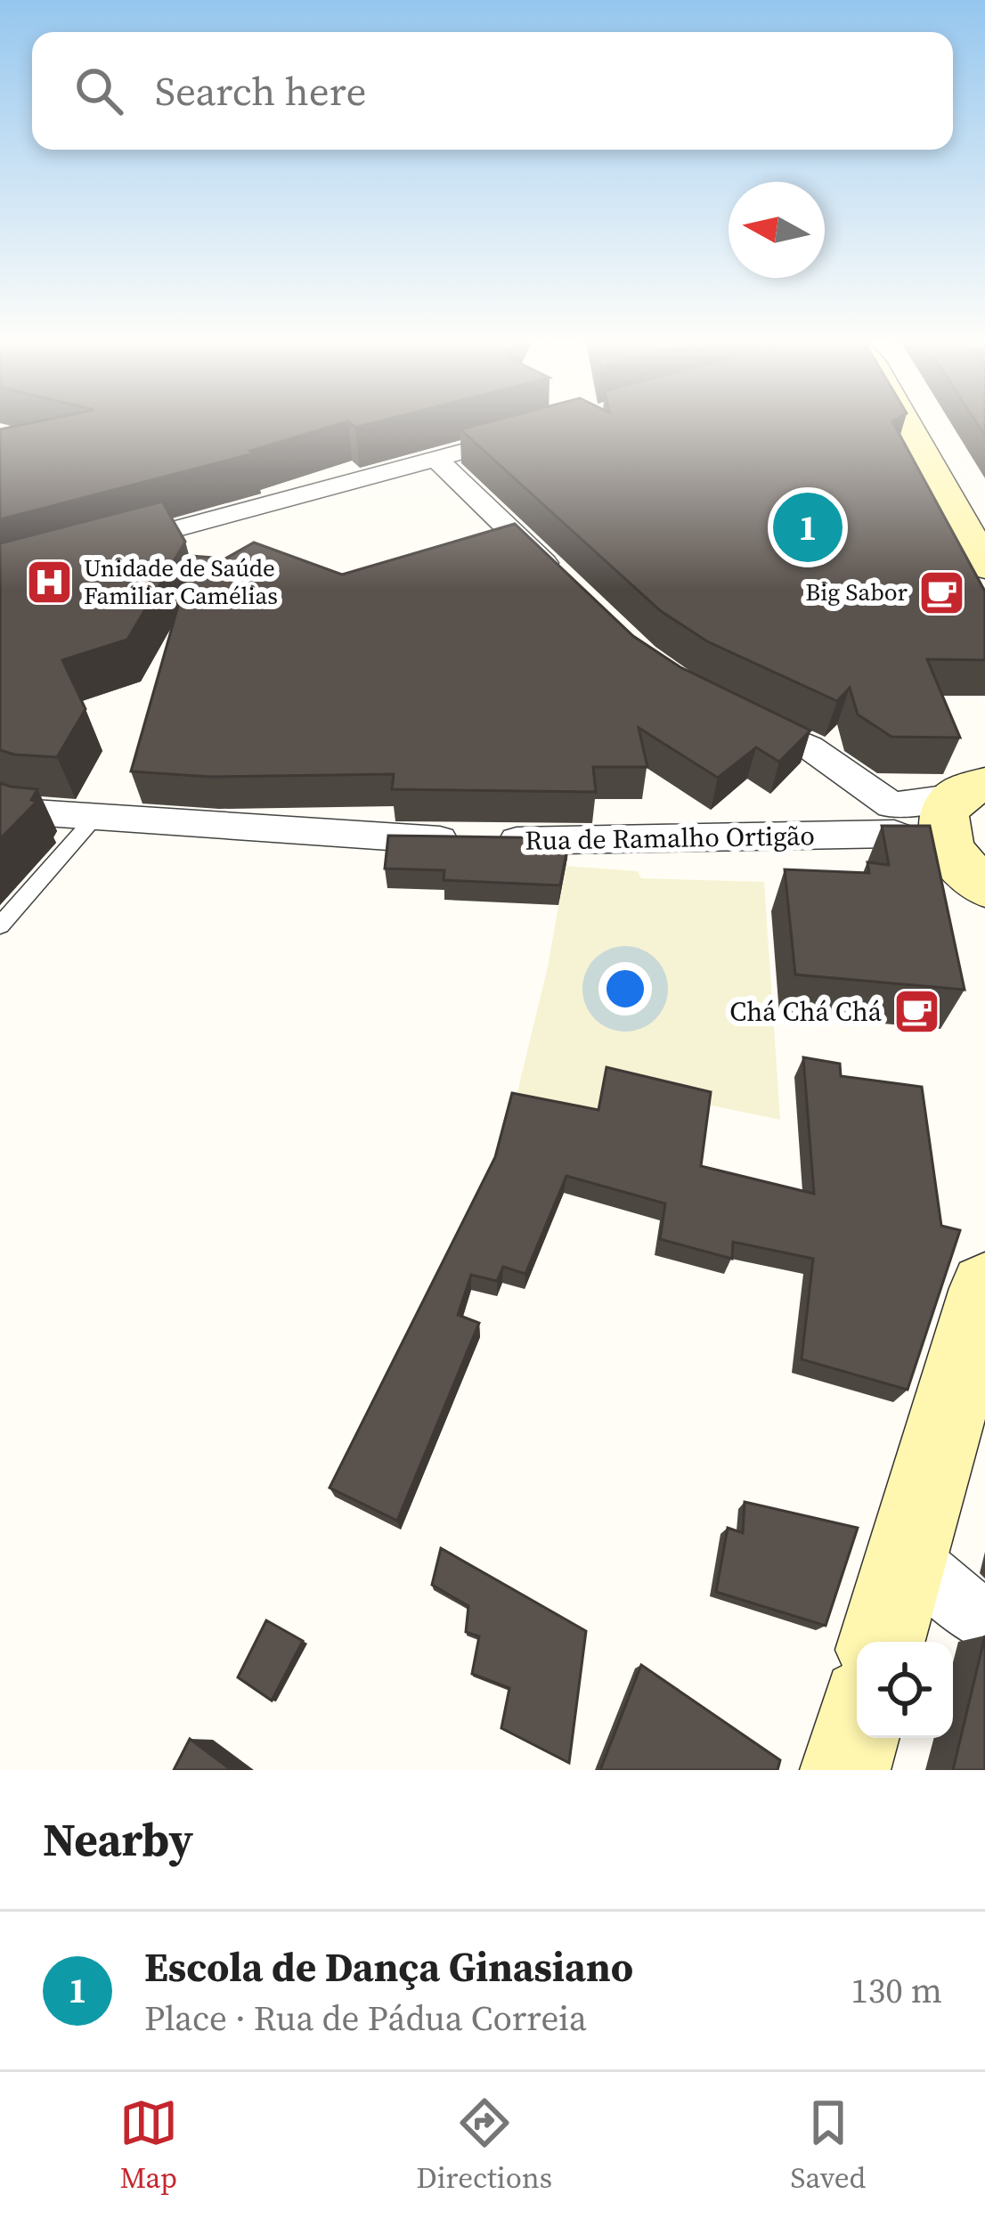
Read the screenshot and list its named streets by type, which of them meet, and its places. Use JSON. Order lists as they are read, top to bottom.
{
  "streets": {
    "street": ["Rua de Ramalho Ortigão"]
  },
  "places": {
    "hospital": ["Unidade de Saúde Familiar Camélias"],
    "cafe": ["Big Sabor", "Chá Chá Chá"]
  },
  "north": "left",
  "page": {
    "search": "Search here",
    "pins": "1",
    "heading": "Nearby",
    "list": [
      {
        "mark": "1",
        "name": "Escola de Dança Ginasiano",
        "note": "Place · Rua de Pádua Correia",
        "value": "130 m"
      }
    ],
    "nav": ["Map", "Directions", "Saved"]
  }
}
